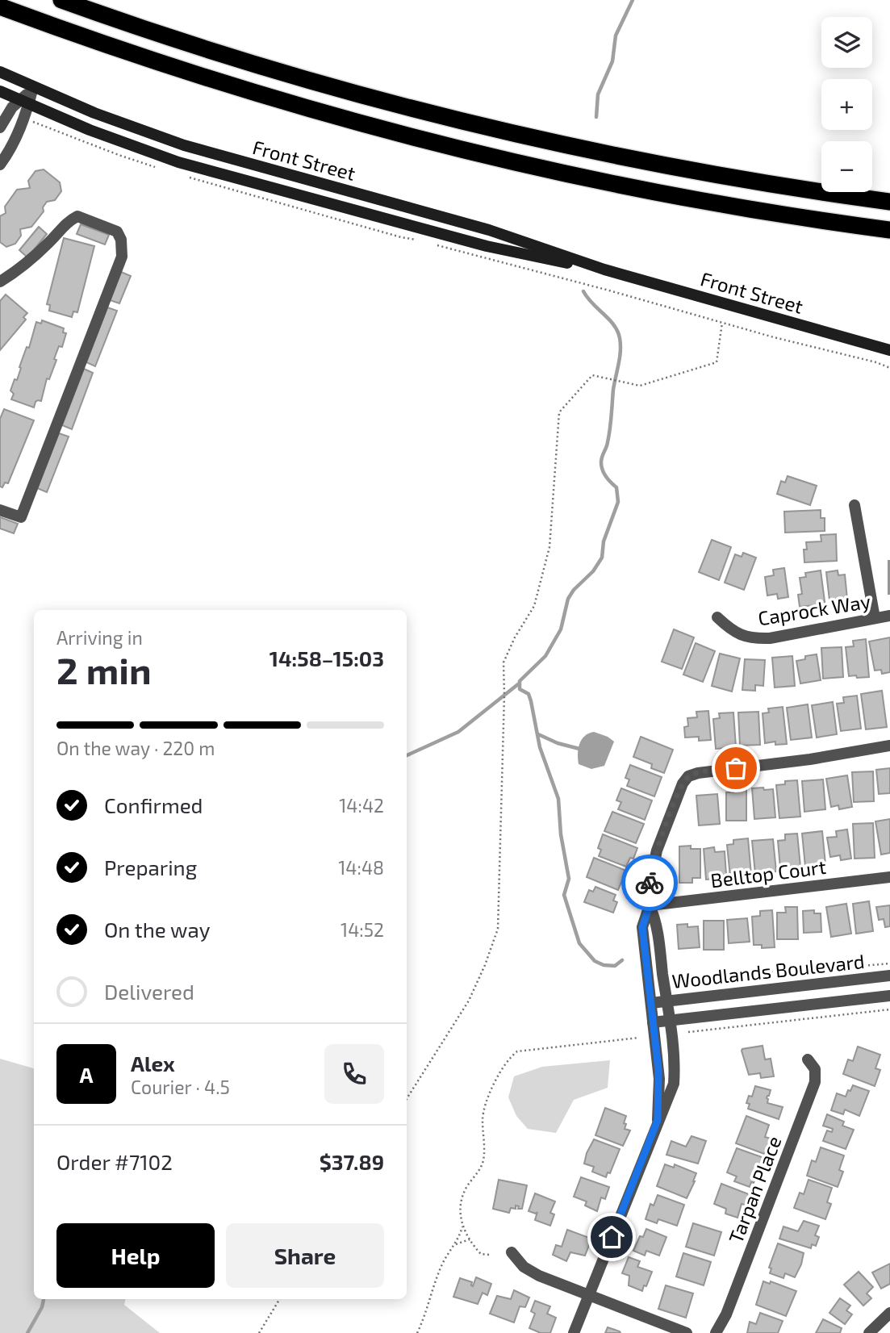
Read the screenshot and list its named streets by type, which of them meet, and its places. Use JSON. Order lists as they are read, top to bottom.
{
  "streets": {
    "main road": ["Front Street"],
    "street": [
      "Caprock Way",
      "Belltop Court",
      "Woodlands Boulevard",
      "Tarpan Place"
    ]
  },
  "page": {
    "map_buttons": ["+", "−"],
    "heading": ["2 min", "Arriving in", "14:58–15:03"],
    "panel": [
      "Alex",
      "Courier · 4.5",
      "Order #7102",
      "$37.89"
    ],
    "bar": "On the way · 220 m",
    "list": [
      ["Confirmed", "14:42"],
      ["Preparing", "14:48"],
      ["On the way", "14:52"],
      "Delivered"
    ],
    "round": "A",
    "buttons": ["Help", "Share"]
  }
}
